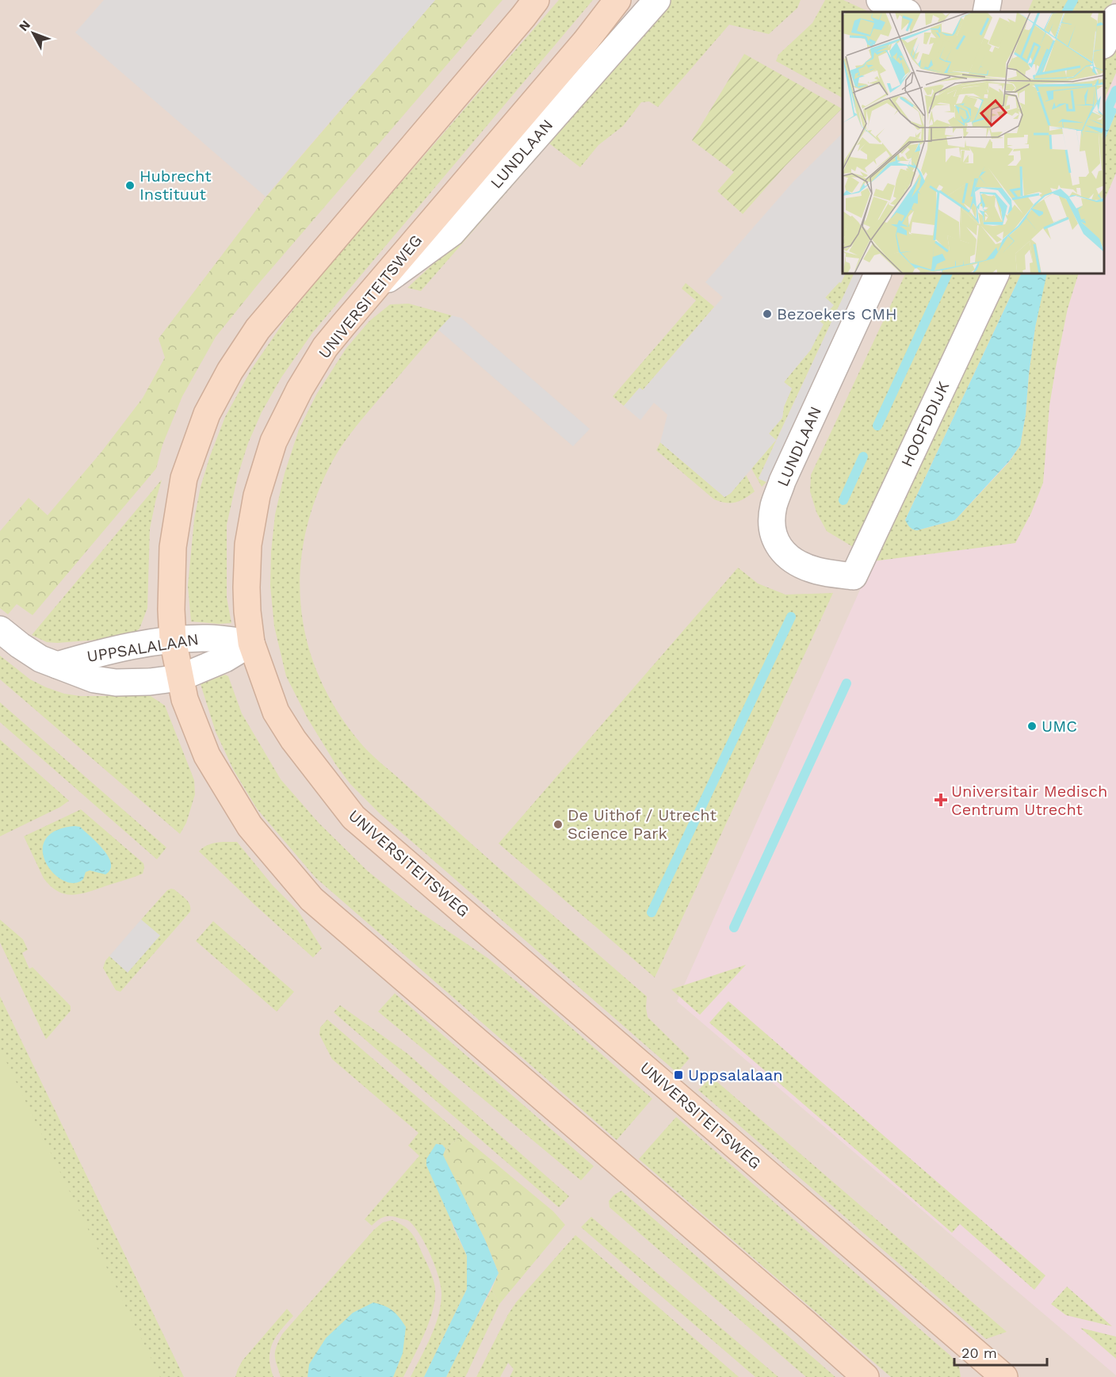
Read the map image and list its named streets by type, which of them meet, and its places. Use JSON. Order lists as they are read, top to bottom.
{
  "streets": {
    "main road": ["UNIVERSITEITSWEG"],
    "street": ["LUNDLAAN", "HOOFDDIJK", "UPPSALALAAN"]
  },
  "crossings": [
    ["LUNDLAAN", "UNIVERSITEITSWEG"],
    ["LUNDLAAN", "HOOFDDIJK"],
    ["UNIVERSITEITSWEG", "UPPSALALAAN"]
  ],
  "places": {
    "other": [
      "Hubrecht Instituut",
      "Bezoekers CMH",
      "UMC",
      "De Uithof / Utrecht Science Park"
    ],
    "health": ["Universitair Medisch Centrum Utrecht"],
    "transit": ["Uppsalalaan"]
  },
  "scale_bar": "20 m",
  "north": "top left"
}
